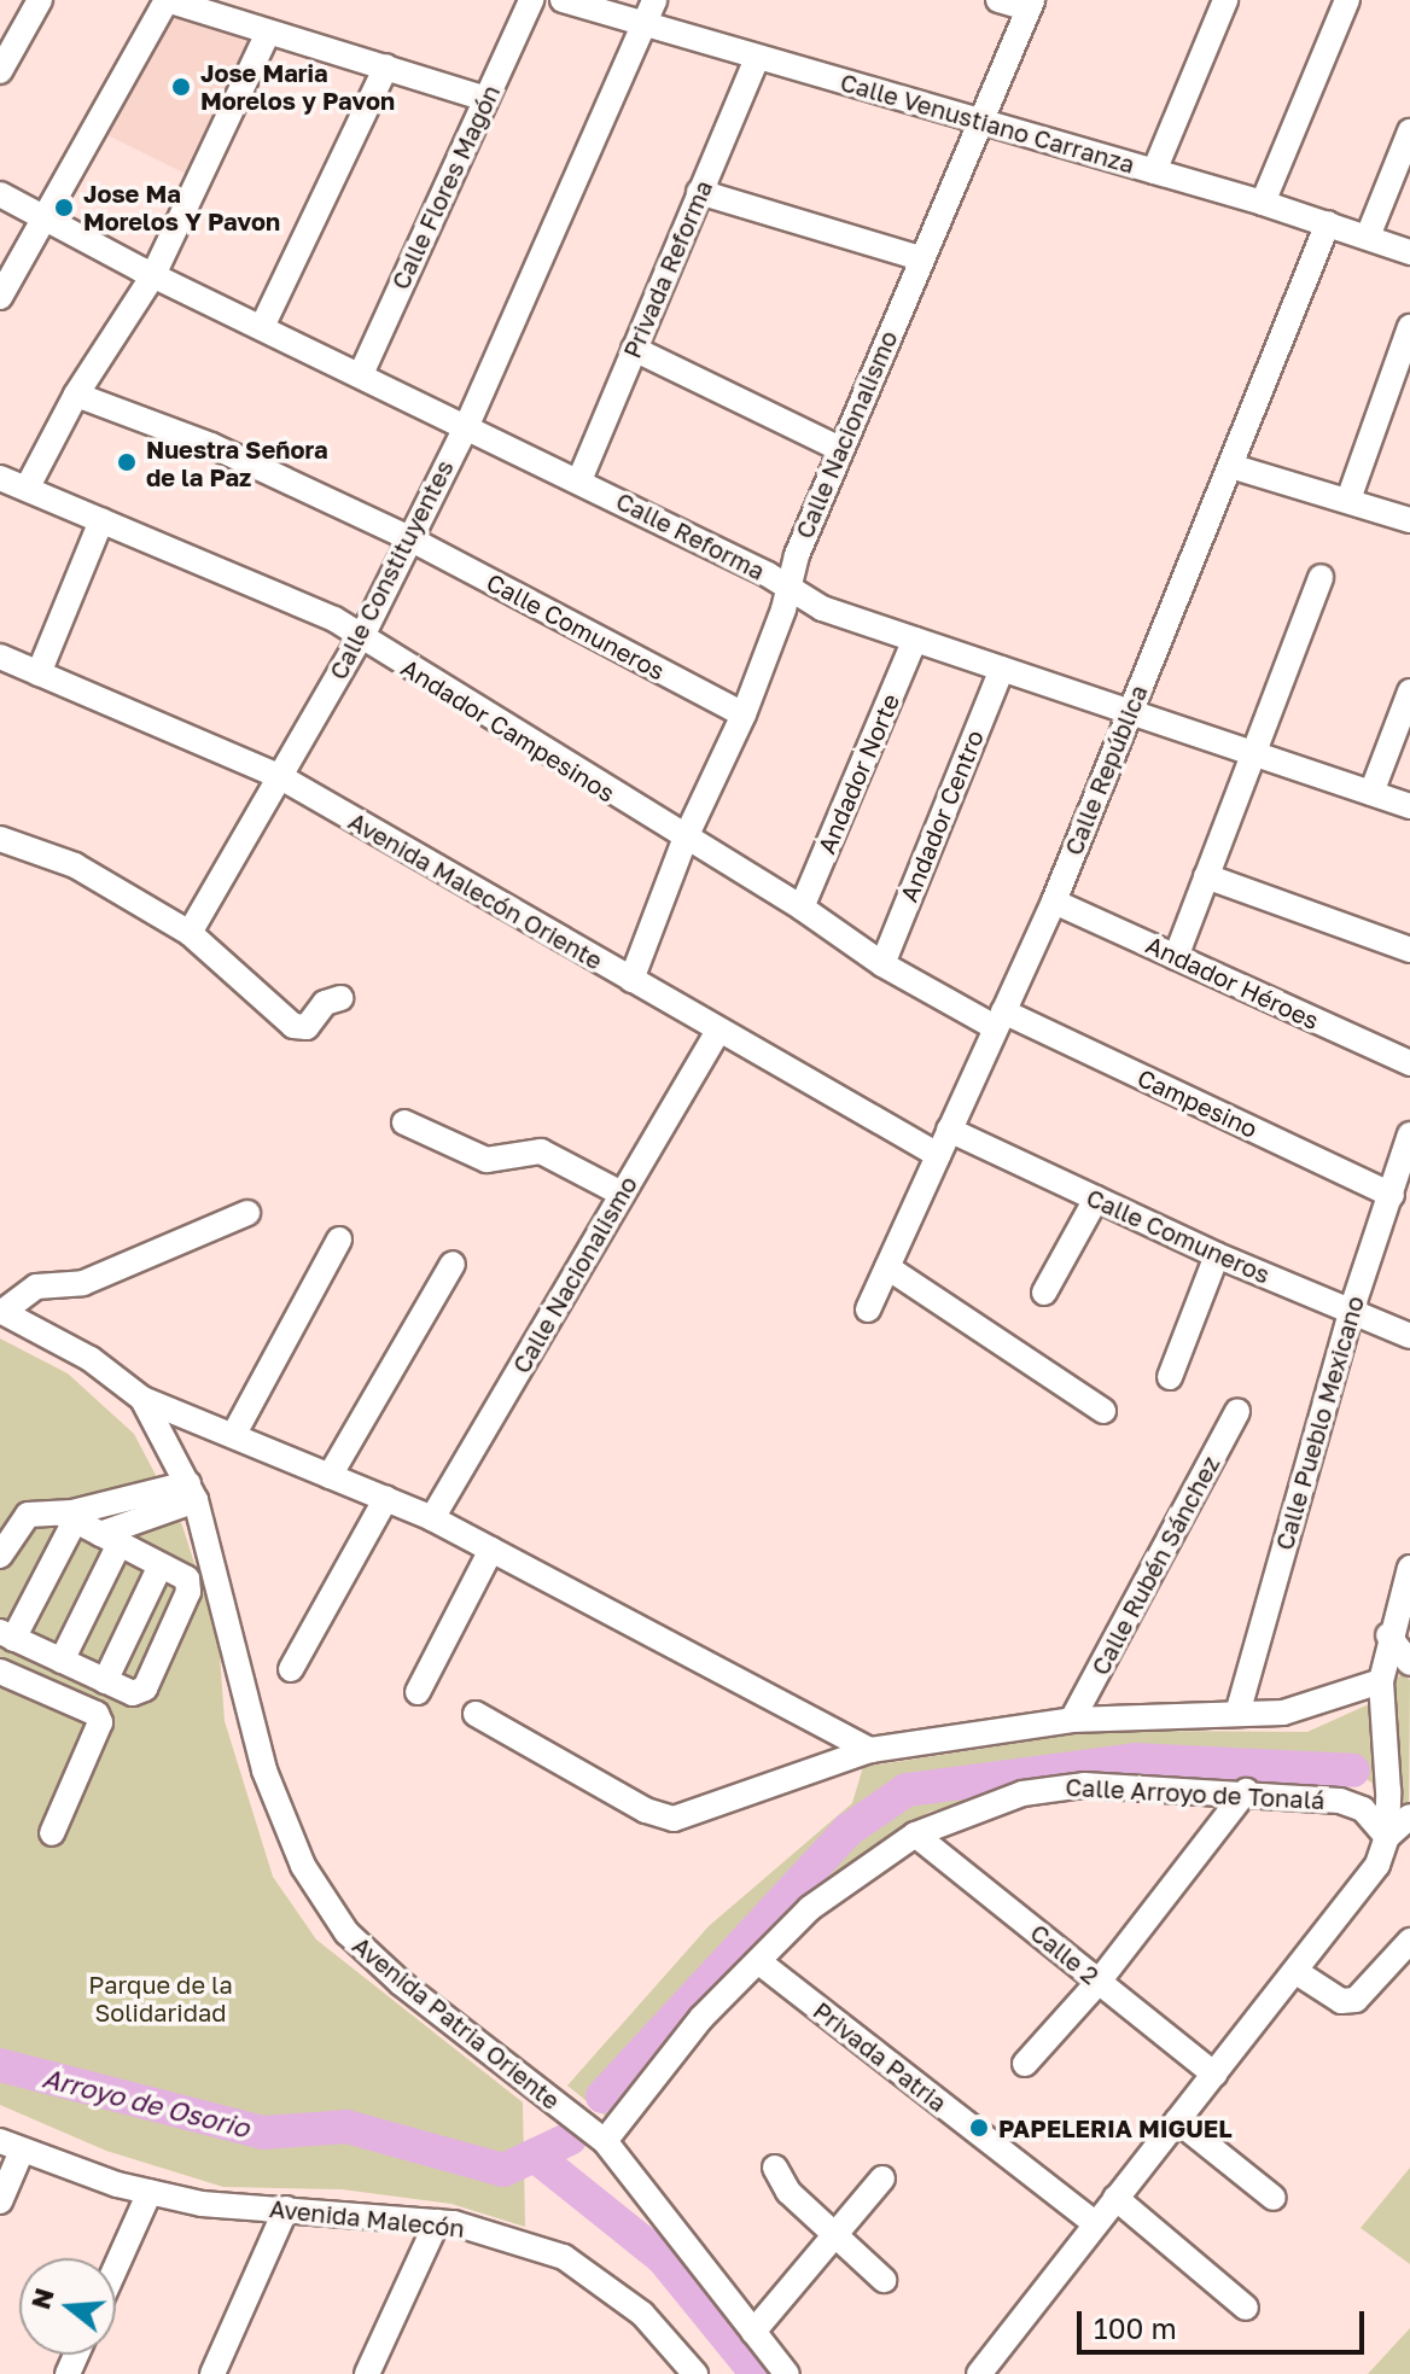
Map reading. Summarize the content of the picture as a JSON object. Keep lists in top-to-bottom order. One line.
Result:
{"streets":{"street":["Calle Venustiano Carranza","Calle Flores Magón","Privada Reforma","Calle Nacionalismo","Calle Reforma","Calle Constituyentes","Calle Comuneros","Andador Campesinos","Calle República","Andador Norte","Andador Centro","Avenida Malecón Oriente","Andador Héroes","Campesino","Calle Pueblo Mexicano","Calle Rubén Sánchez","Calle Arroyo de Tonalá","Calle 2","Avenida Patria Oriente","Privada Patria","Avenida Malecón"]},"crossings":[["Calle Venustiano Carranza","Privada Reforma"],["Calle Venustiano Carranza","Calle Nacionalismo"],["Calle Venustiano Carranza","Calle Constituyentes"],["Calle Venustiano Carranza","Calle República"],["Calle Flores Magón","Calle Reforma"],["Privada Reforma","Calle Reforma"],["Calle Nacionalismo","Calle Reforma"],["Calle Nacionalismo","Calle Comuneros"],["Calle Nacionalismo","Andador Campesinos"],["Calle Nacionalismo","Avenida Malecón Oriente"],["Calle Nacionalismo","Avenida Patria Oriente"],["Calle Reforma","Calle Constituyentes"],["Calle Reforma","Calle República"],["Calle Reforma","Andador Norte"],["Calle Reforma","Andador Centro"],["Calle Constituyentes","Calle Comuneros"],["Calle Constituyentes","Andador Campesinos"],["Calle Constituyentes","Avenida Malecón Oriente"],["Calle Comuneros","Calle República"],["Calle Comuneros","Calle Pueblo Mexicano"],["Andador Campesinos","Calle República"],["Andador Campesinos","Andador Norte"],["Andador Campesinos","Andador Centro"],["Andador Campesinos","Campesino"],["Calle República","Avenida Malecón Oriente"],["Calle República","Andador Héroes"],["Calle República","Campesino"],["Campesino","Calle Pueblo Mexicano"],["Calle Arroyo de Tonalá","Calle 2"],["Calle Arroyo de Tonalá","Avenida Patria Oriente"],["Calle Arroyo de Tonalá","Privada Patria"]],"water":["Arroyo de Osorio"],"parks":["Parque de la Solidaridad"],"places":["Jose Maria Morelos y Pavon","Jose Ma Morelos Y Pavon","Nuestra Señora de la Paz","PAPELERIA MIGUEL"],"scale_bar":"100 m","north":"left"}
